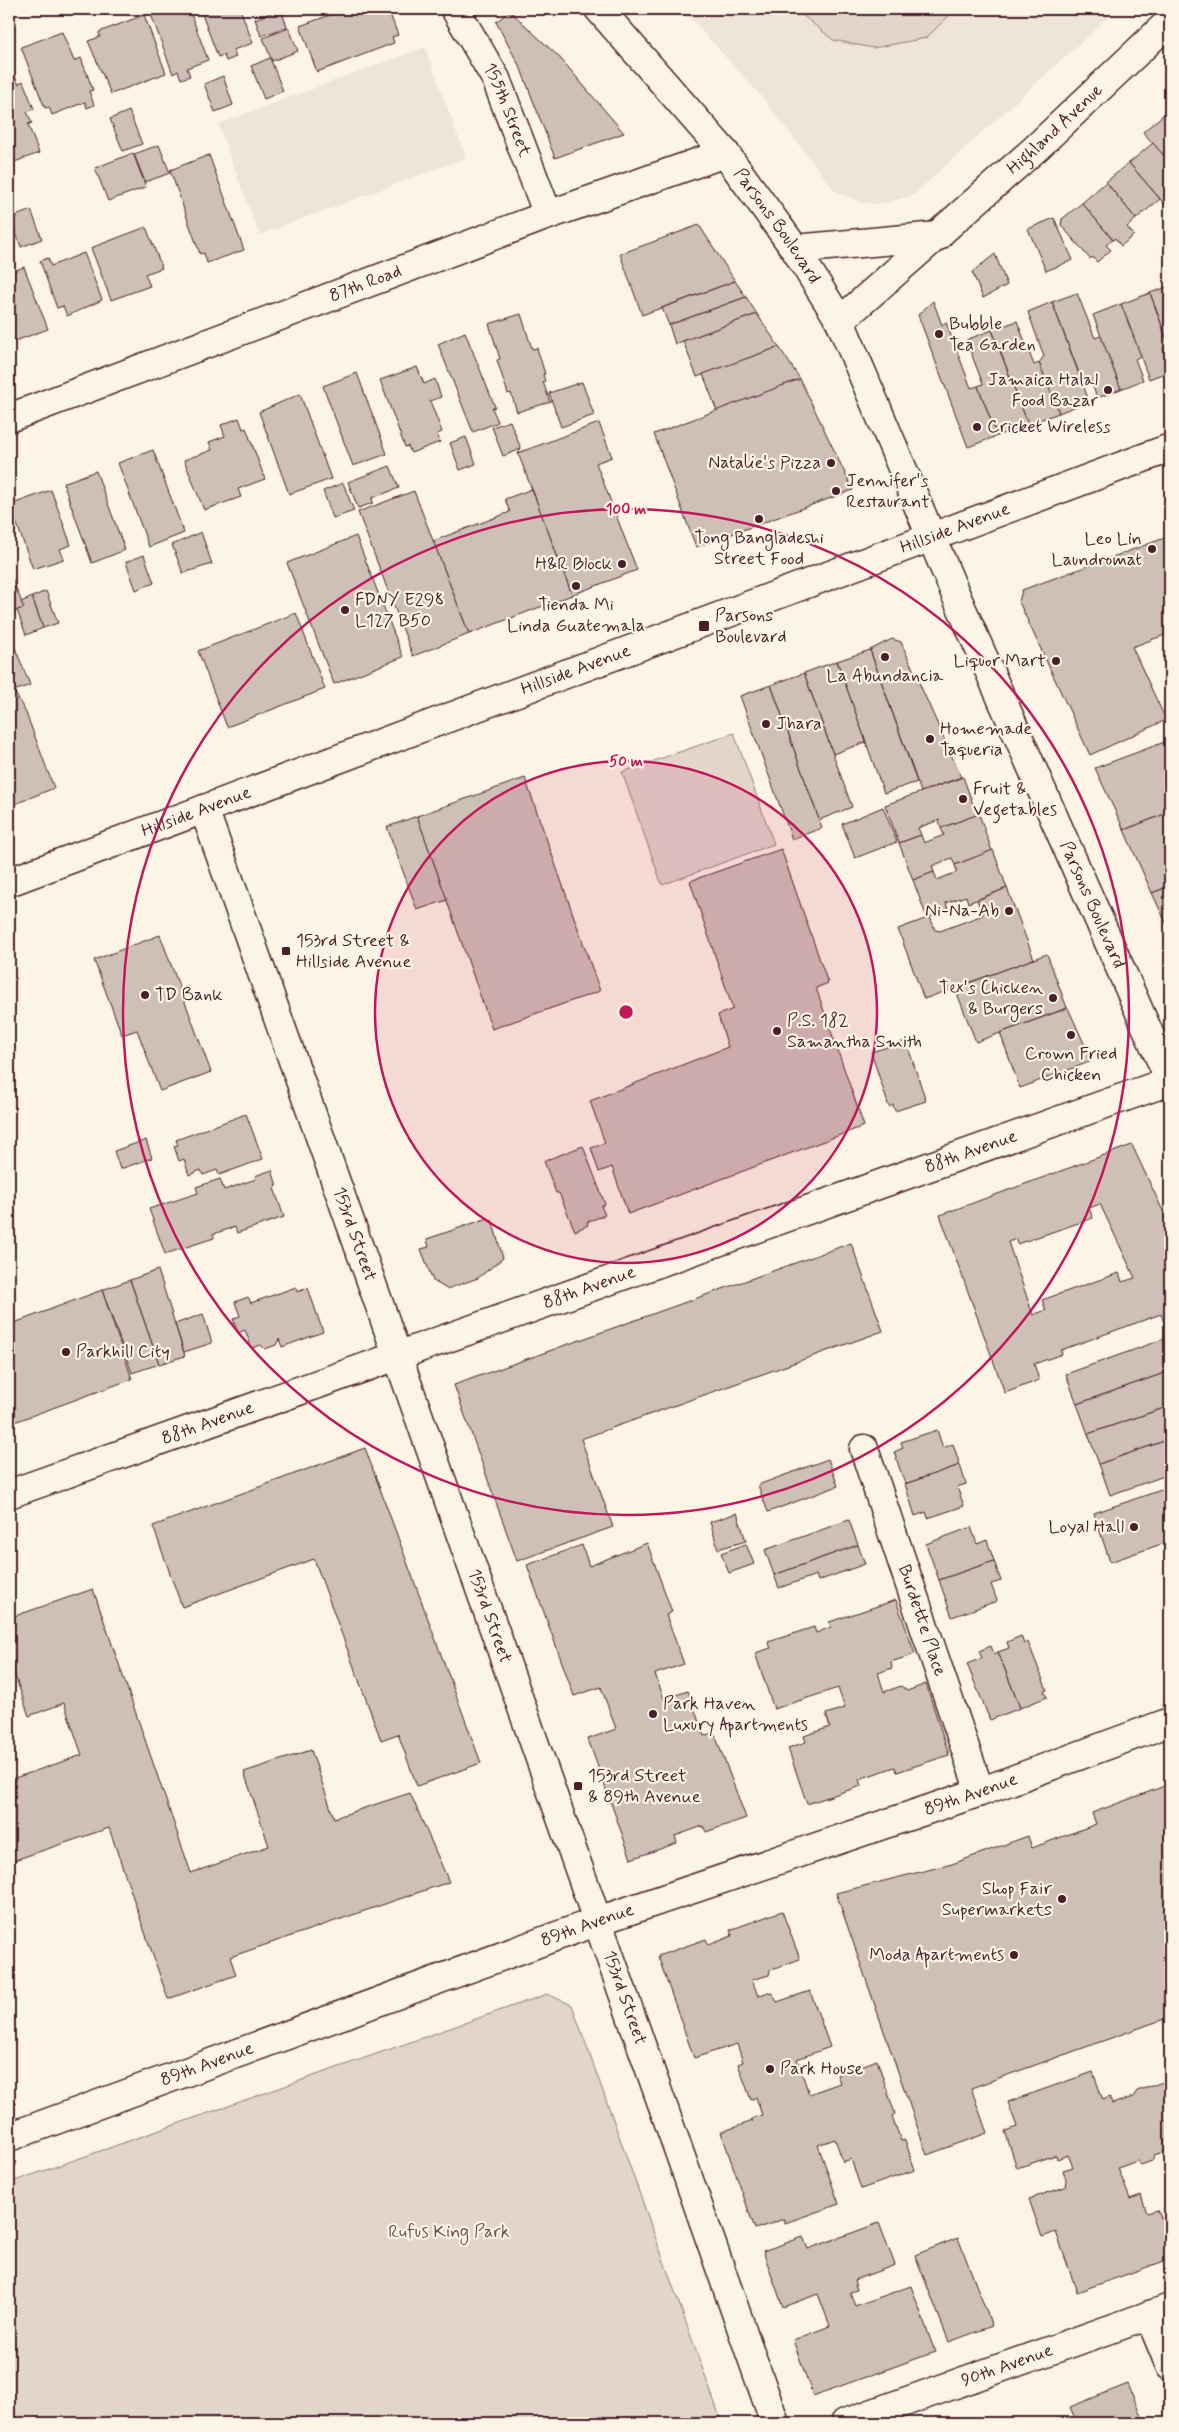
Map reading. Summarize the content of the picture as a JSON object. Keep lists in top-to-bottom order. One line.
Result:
{"streets":{"street":["155th Street","Highland Avenue","Parsons Boulevard","87th Road","Hillside Avenue","88th Avenue","153rd Street","Burdette Place","89th Avenue","90th Avenue"]},"crossings":[["155th Street","87th Road"],["Highland Avenue","Parsons Boulevard"],["Parsons Boulevard","87th Road"],["Parsons Boulevard","Hillside Avenue"],["Parsons Boulevard","88th Avenue"],["Hillside Avenue","153rd Street"],["88th Avenue","153rd Street"],["153rd Street","89th Avenue"],["Burdette Place","89th Avenue"]],"parks":["Rufus King Park"],"places":{"other":["Bubble Tea Garden","Jamaica Halal Food Bazar","Cricket Wireless","Natalie's Pizza","Jennifer's Restaurant","Tong Bangladeshi Street Food","Leo Lin Laundromat","H&R Block","Tienda Mi Linda Guatemala","FDNY E298 L127 B50","La Abundancia","Liquor Mart","Jhara","Homemade Taqueria","Fruit & Vegetables","Ni-Na-Ab","TD Bank","Tex's Chicken & Burgers","P.S. 182 Samantha Smith","Crown Fried Chicken","Parkhill City","Loyal Hall","Park Haven Luxury Apartments","Shop Fair Supermarkets","Moda Apartments","Park House"],"transit":["Parsons Boulevard","153rd Street & Hillside Avenue","153rd Street & 89th Avenue"]},"rings":["100 m","50 m"]}
